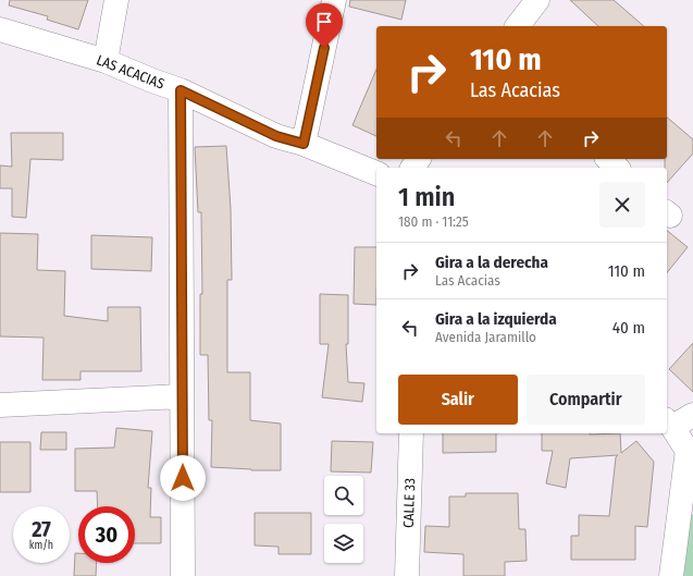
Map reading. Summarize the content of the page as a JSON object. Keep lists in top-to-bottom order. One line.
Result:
{"streets":{"street":["LAS ACACIAS","CALLE 33"]},"page":{"turn":["110 m","Las Acacias"],"heading":["1 min","180 m · 11:25"],"list":[{"name":"Gira a la derecha","note":"Las Acacias","value":"110 m"},{"name":"Gira a la izquierda","note":"Avenida Jaramillo","value":"40 m"}],"buttons":["Salir","Compartir"],"speed":"27 km/h","limit":"30"}}
